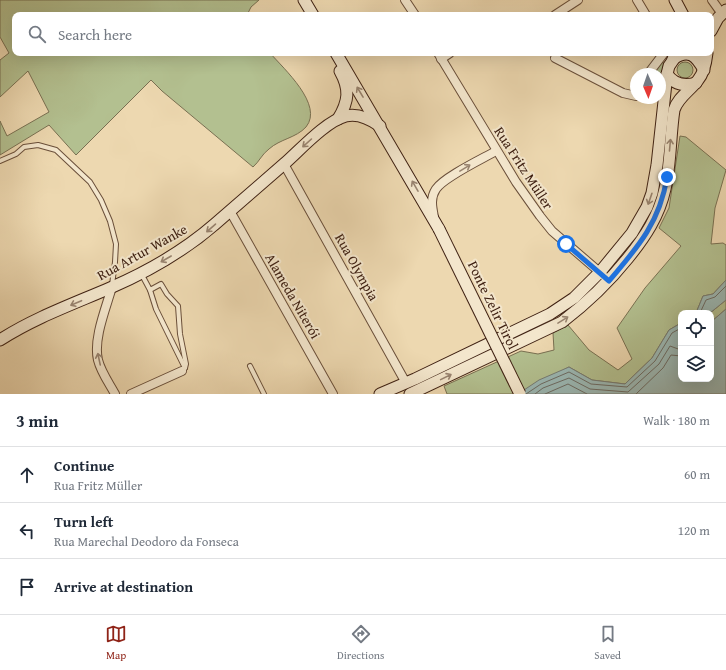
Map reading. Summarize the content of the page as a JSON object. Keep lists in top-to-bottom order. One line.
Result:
{"streets":{"main road":["Rua Artur Wanke","Ponte Zelir Tirol"],"street":["Rua Fritz Müller","Rua Olympia","Alameda Niterói"]},"crossings":[["Rua Artur Wanke","Rua Olympia"],["Rua Artur Wanke","Alameda Niterói"],["Rua Artur Wanke","Ponte Zelir Tirol"]],"one_way":["Rua Artur Wanke","Ponte Zelir Tirol"],"north":"bottom","page":{"search":"Search here","heading":["3 min","Walk · 180 m"],"list":[["Continue","Rua Fritz Müller","60 m"],["Turn left","Rua Marechal Deodoro da Fonseca","120 m"],"Arrive at destination"],"nav":["Map","Directions","Saved"]}}
